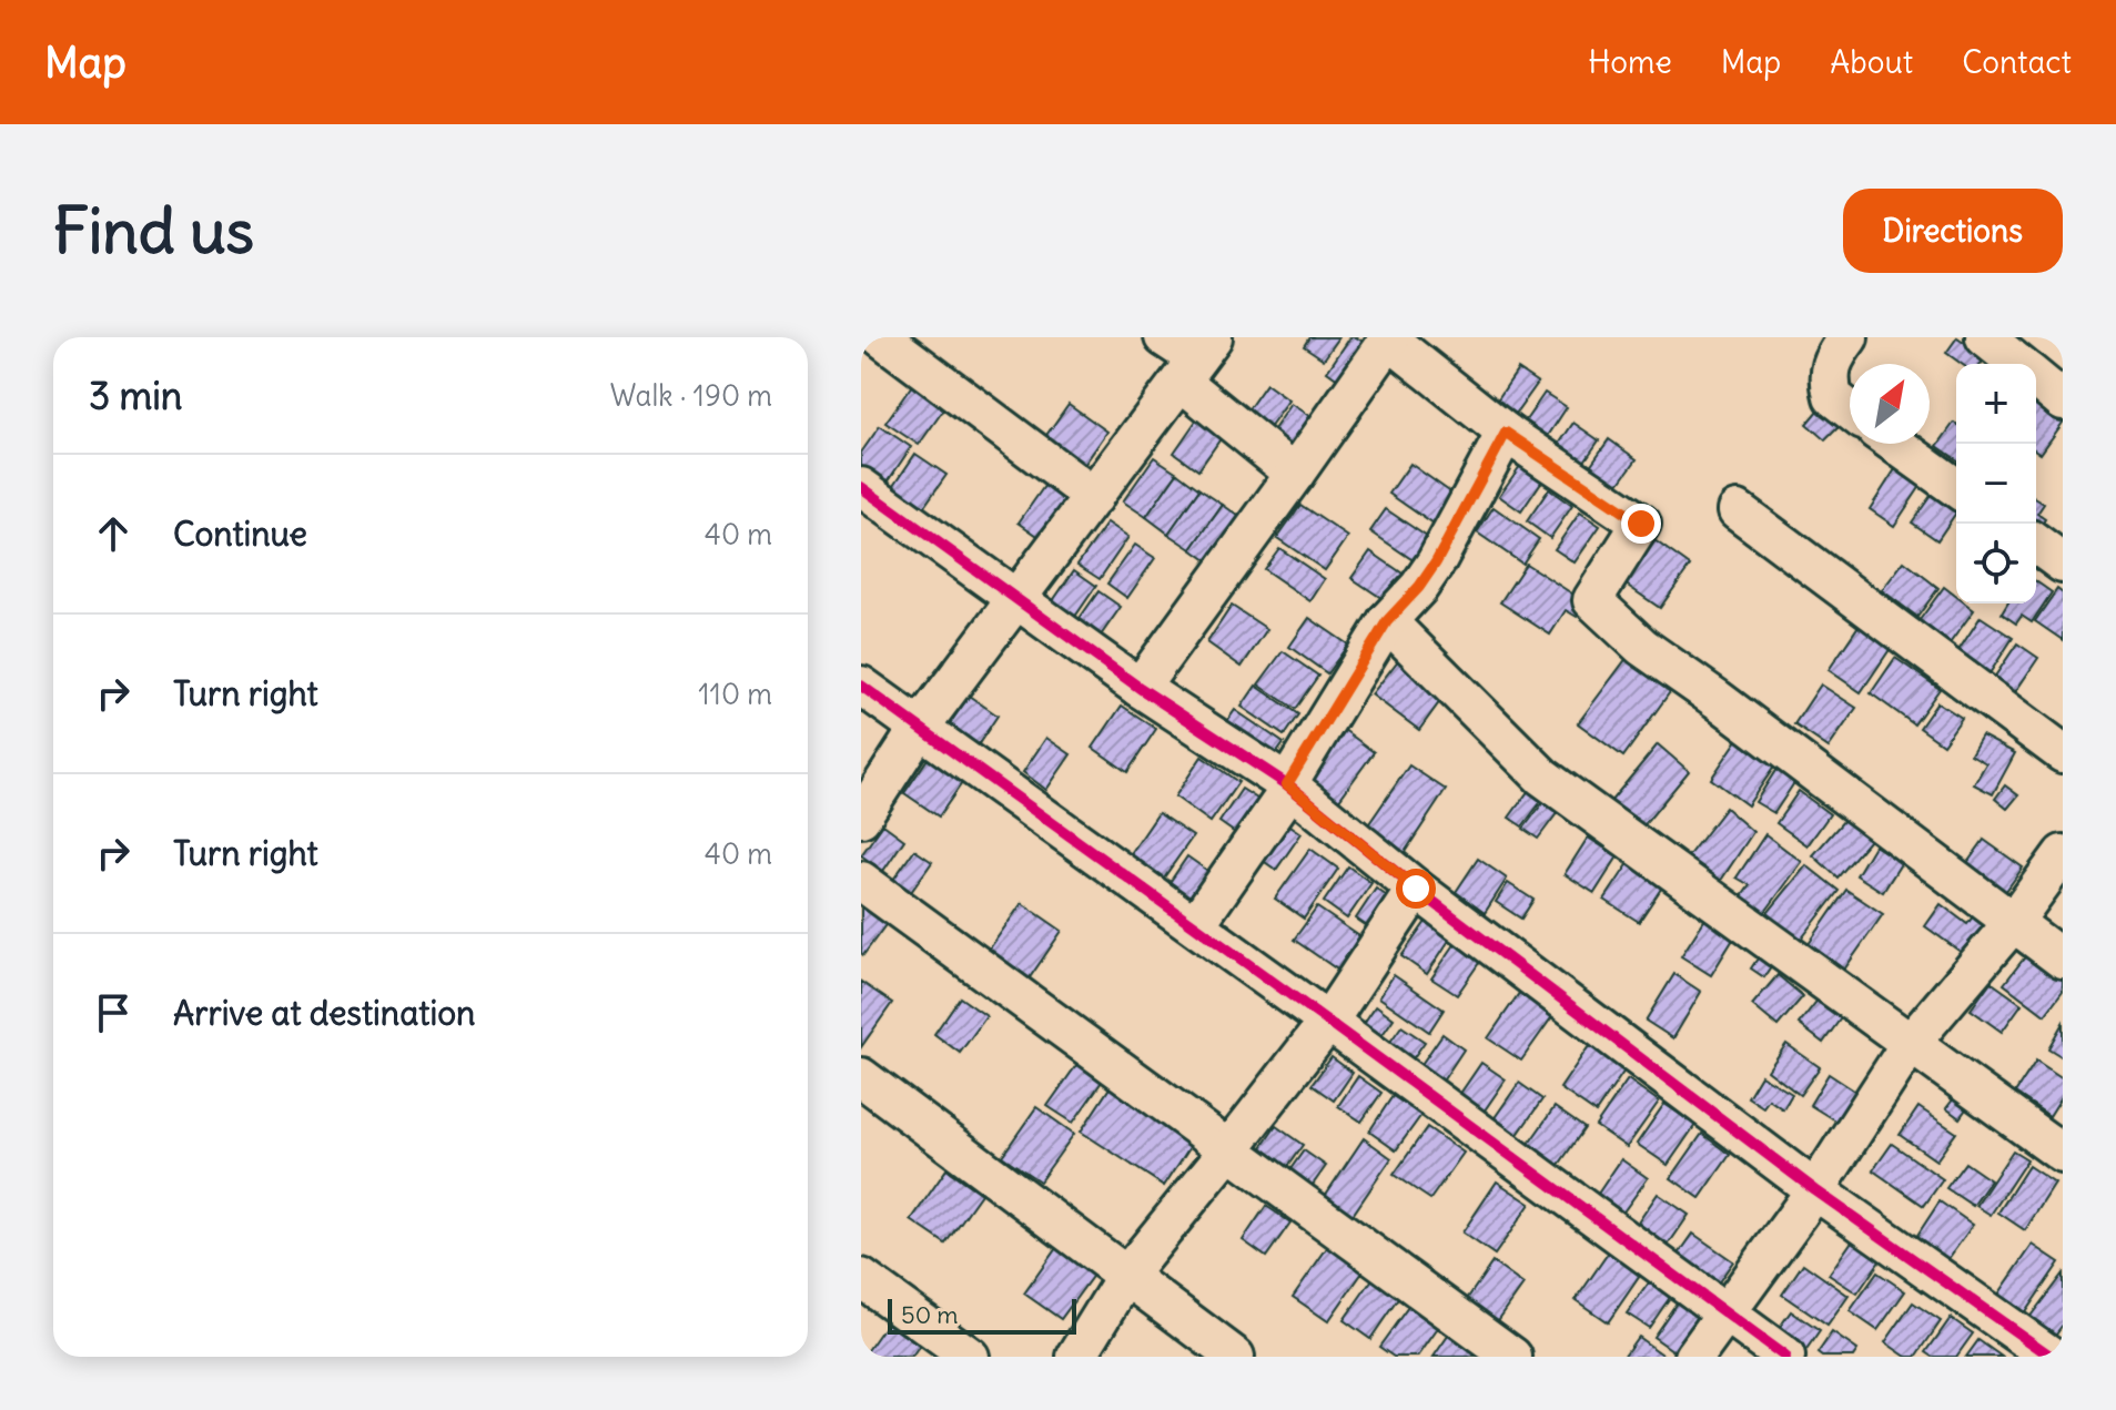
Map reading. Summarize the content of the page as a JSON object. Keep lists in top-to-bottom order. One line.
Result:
{"scale_bar":"50 m","north":"top right","page":{"header":"Map","nav":["Home","Map","About","Contact"],"buttons":"Directions","title":"Find us","heading":["3 min","Walk · 190 m"],"map_buttons":["+","−"],"list":[["Continue","40 m"],["Turn right","110 m"],["Turn right","40 m"],"Arrive at destination"],"scale":"50 m"}}
